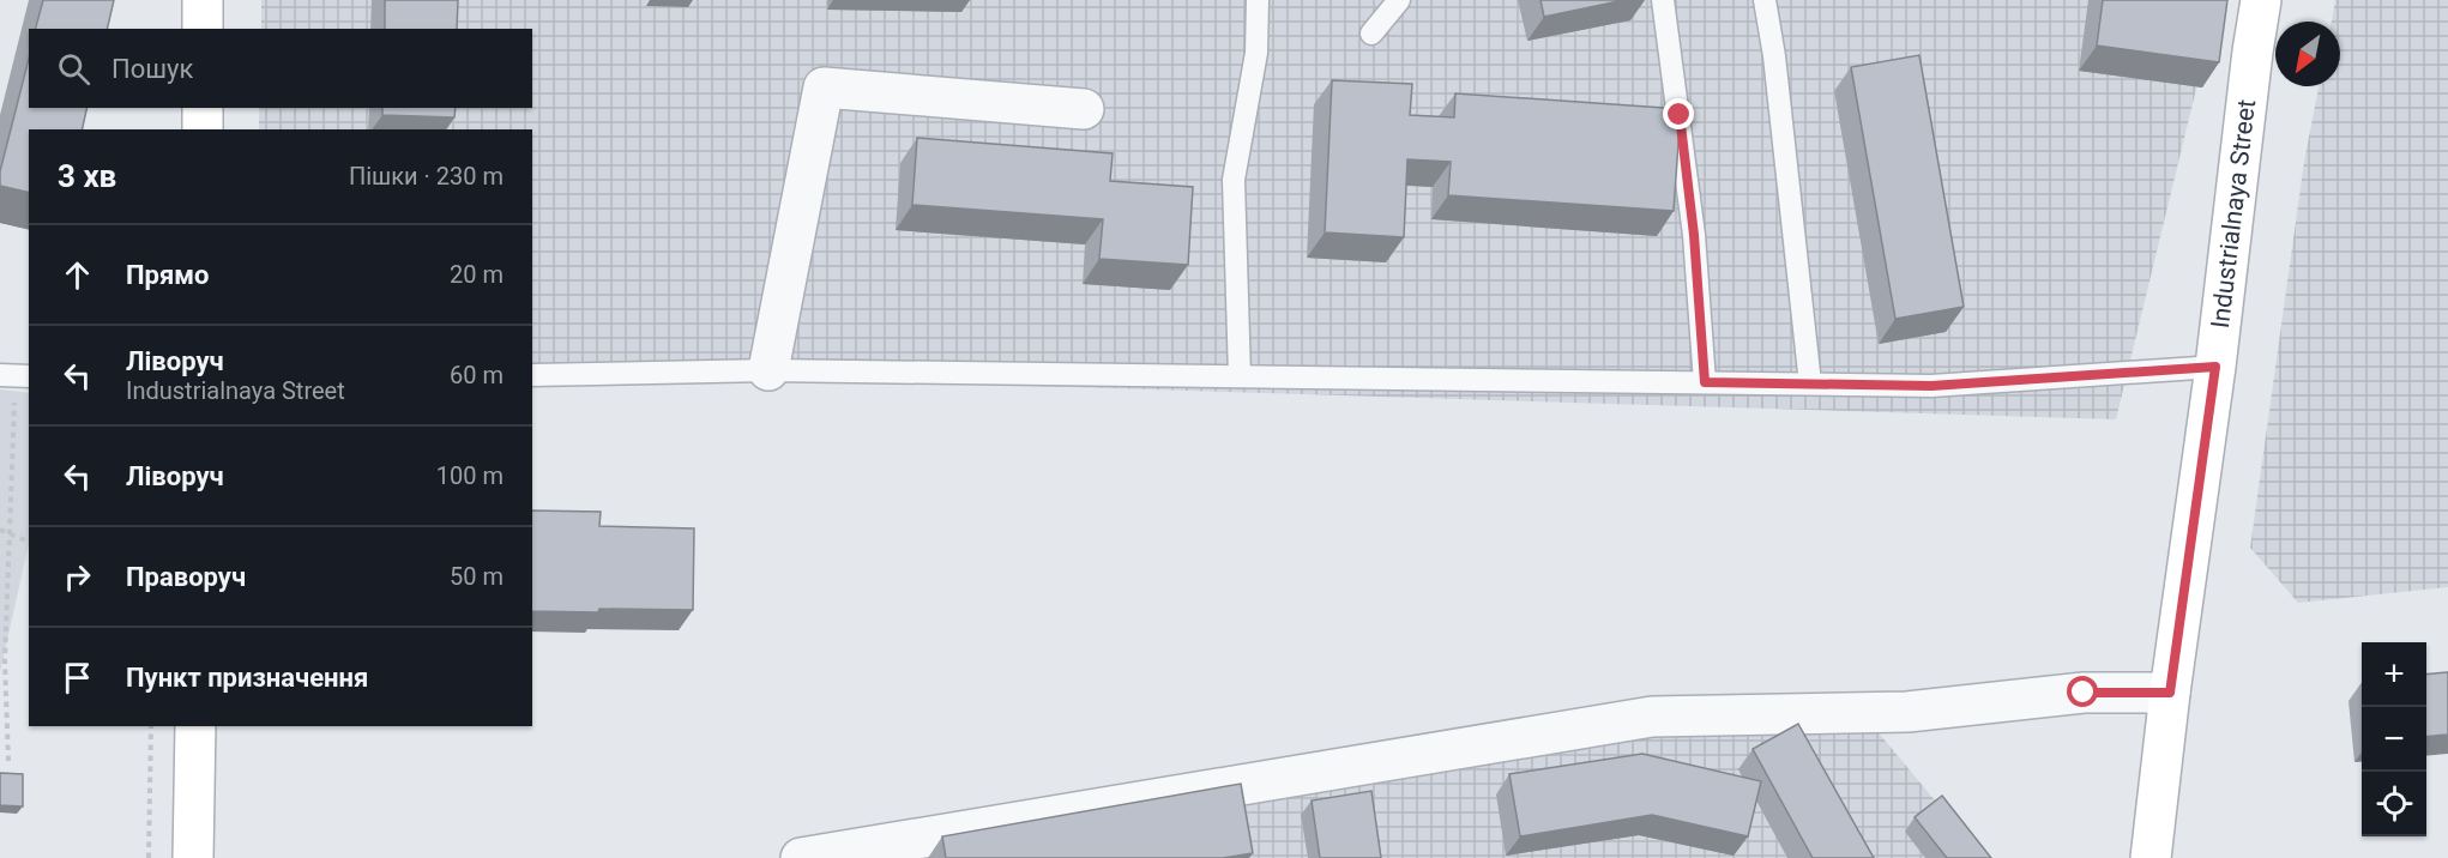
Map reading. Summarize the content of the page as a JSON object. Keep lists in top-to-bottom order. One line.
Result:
{"streets":{"main road":["Industrialnaya Street"]},"north":"bottom left","page":{"search":"Пошук","heading":["3 хв","Пішки · 230 m"],"list":[["Прямо","20 m"],["Ліворуч","Industrialnaya Street","60 m"],["Ліворуч","100 m"],["Праворуч","50 m"],"Пункт призначення"],"map_buttons":["+","−"]}}
